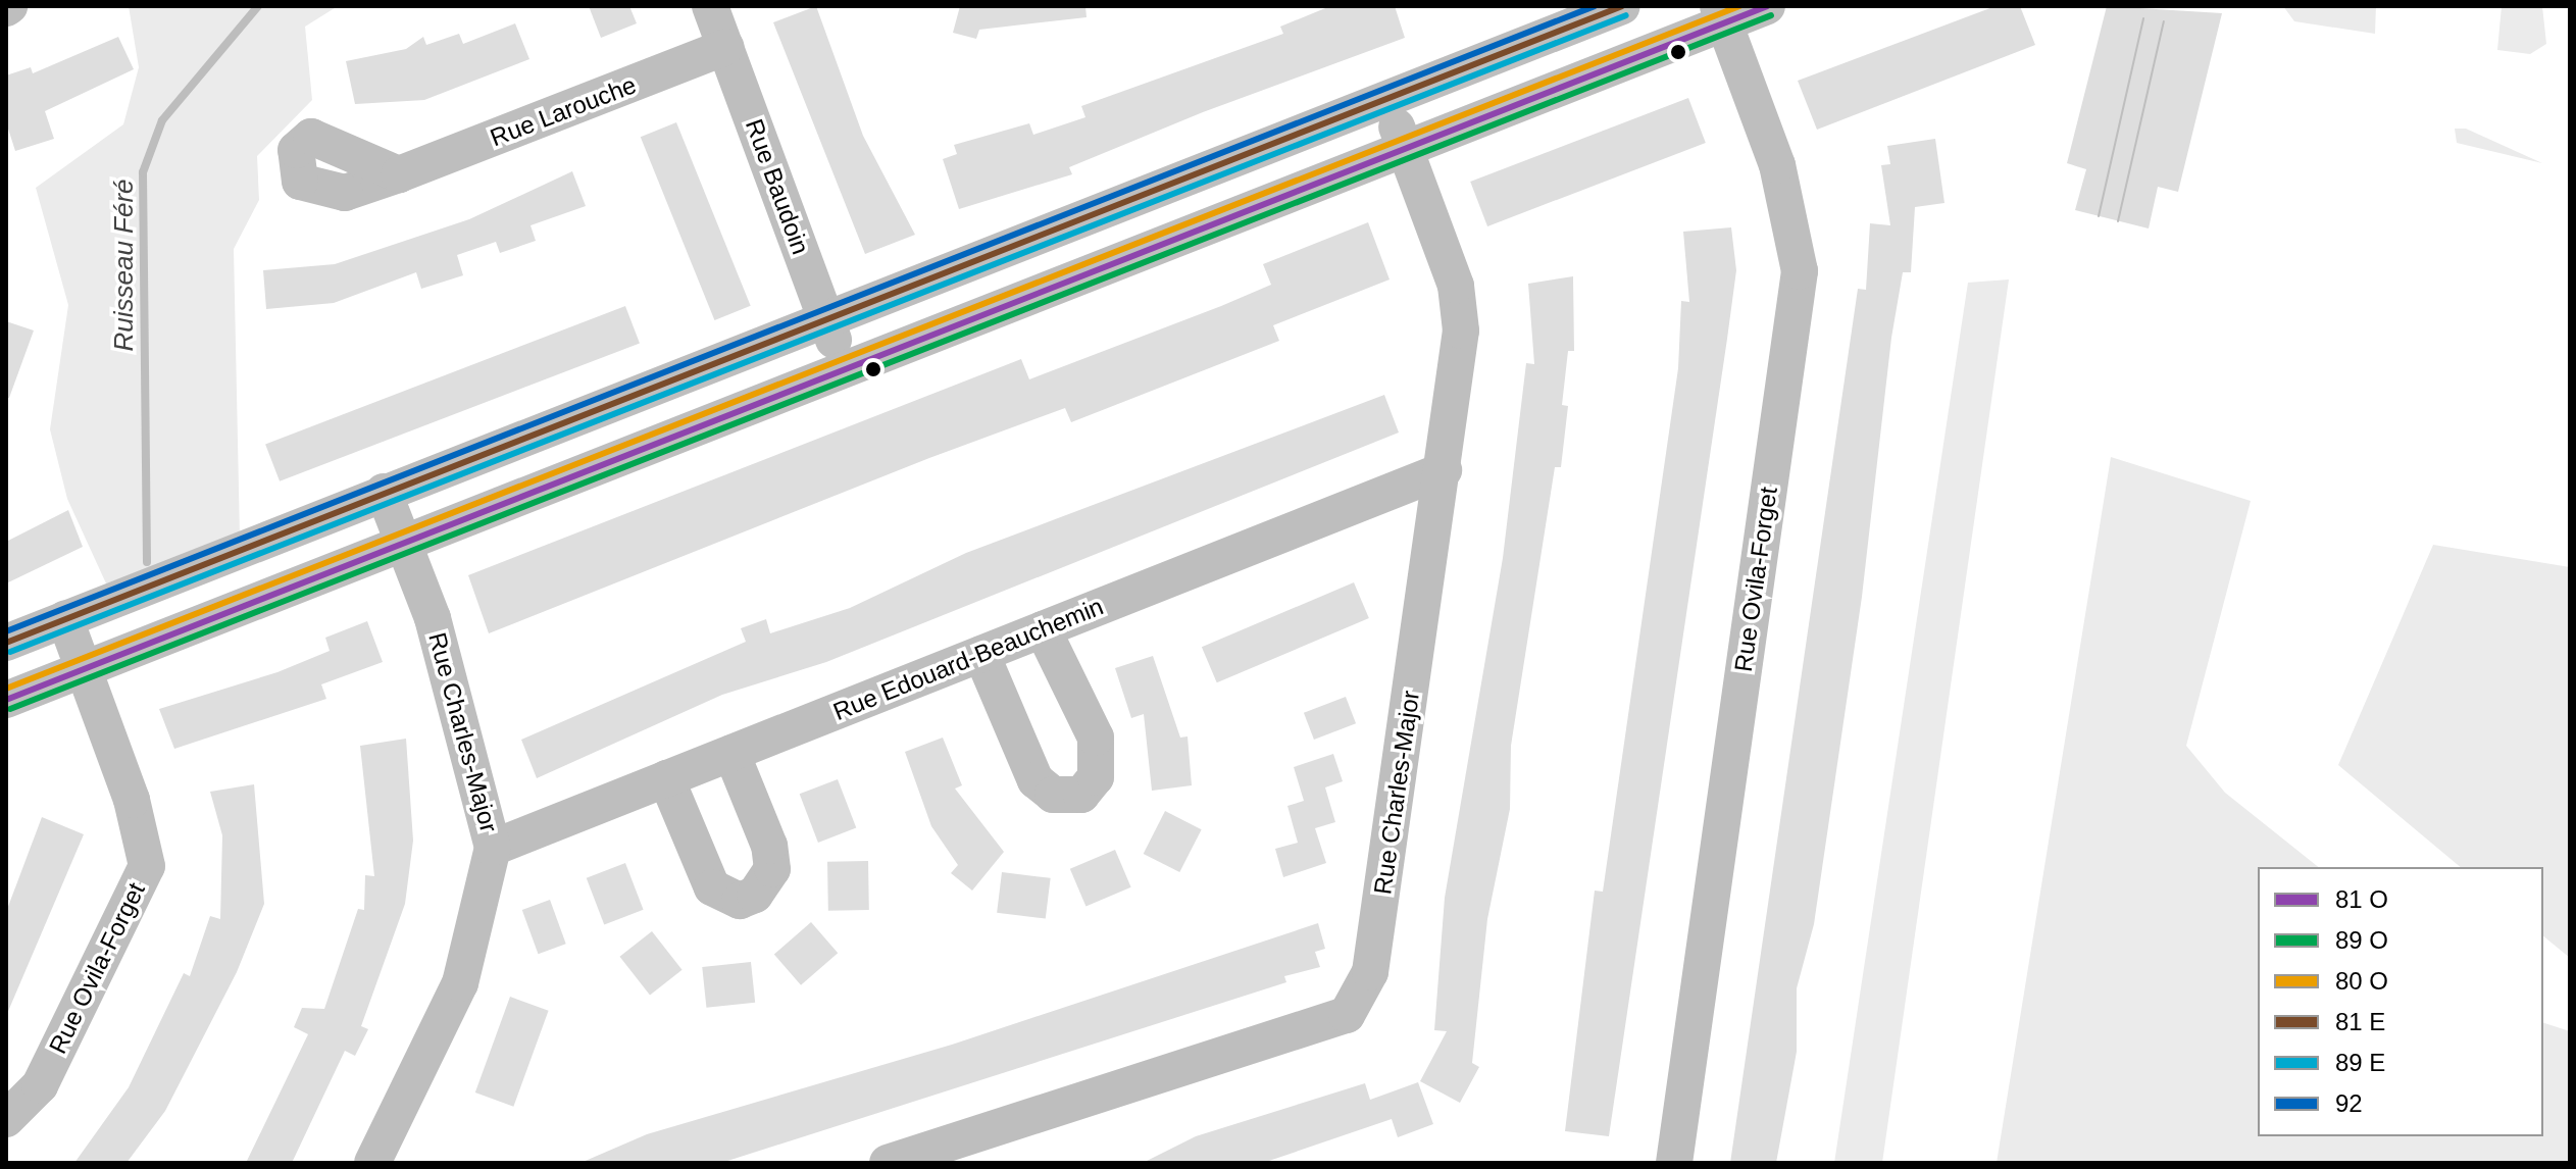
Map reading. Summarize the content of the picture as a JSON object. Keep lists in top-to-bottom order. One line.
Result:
{"streets":{"street":["Rue Larouche","Rue Baudoin","Rue Ovila-Forget","Rue Edouard-Beauchemin","Rue Charles-Major"]},"crossings":[["Rue Larouche","Rue Baudoin"],["Rue Edouard-Beauchemin","Rue Charles-Major"]],"water":["Ruisseau Féré"],"lines":["transit line 92"],"legend":["81 O","89 O","80 O","81 E","89 E","92"]}
